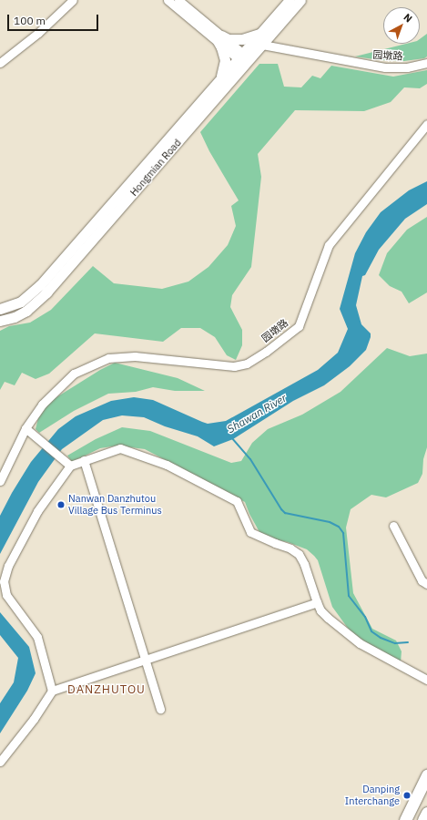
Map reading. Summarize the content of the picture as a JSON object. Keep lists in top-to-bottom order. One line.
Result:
{"streets":{"main road":["Hongmian Road"],"street":["园墩路"]},"crossings":[["园墩路","Hongmian Road"]],"districts":["DANZHUTOU"],"water":["Shawan River"],"places":["Nanwan Danzhutou Village Bus Terminus","Danping Interchange"],"scale_bar":"100 m","north":"top right"}
